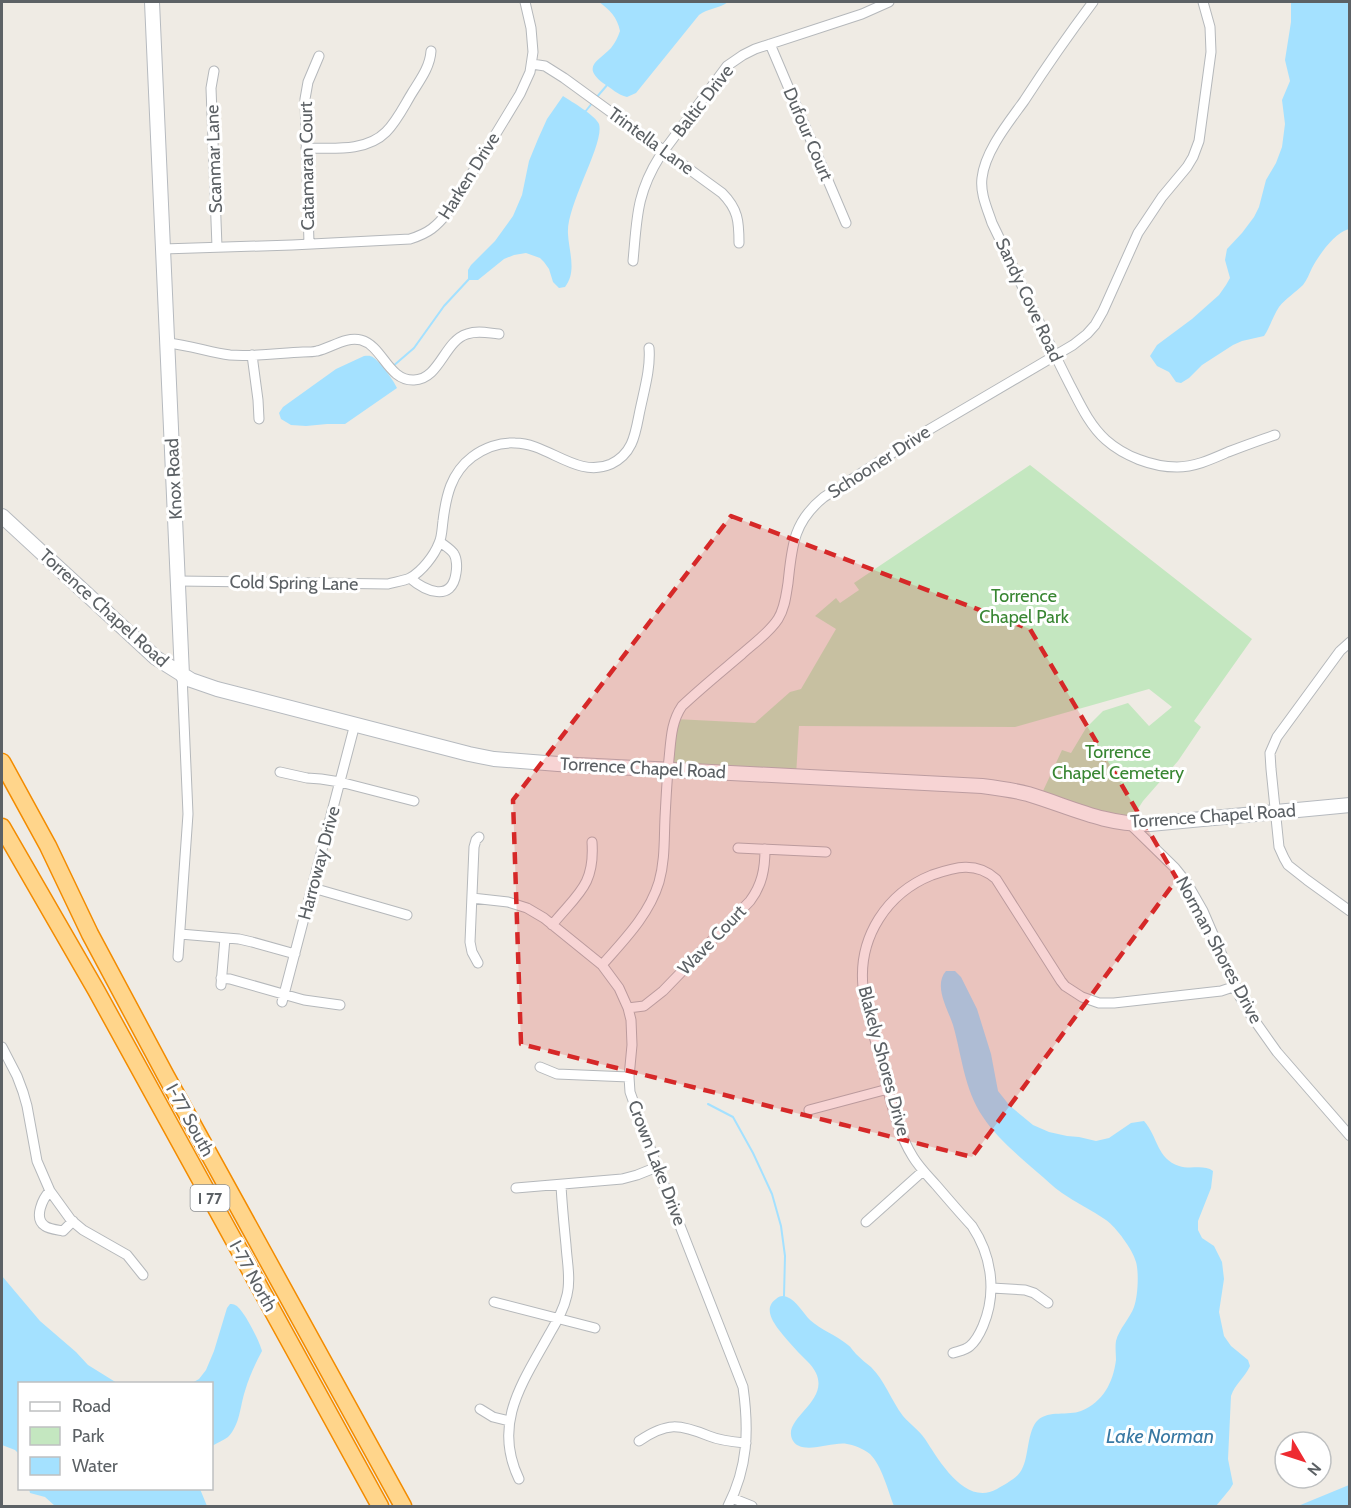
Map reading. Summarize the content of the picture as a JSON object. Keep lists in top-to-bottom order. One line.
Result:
{"streets":{"highway":["I-77 South","I 77","I-77 North"],"street":["Baltic Drive","Dufour Court","Trintella Lane","Scanmar Lane","Catamaran Court","Harken Drive","Sandy Cove Road","Schooner Drive","Knox Road","Cold Spring Lane","Torrence Chapel Road","Harroway Drive","Wave Court","Norman Shores Drive","Blakely Shores Drive","Crown Lake Drive"]},"crossings":[["Baltic Drive","Dufour Court"],["Baltic Drive","Trintella Lane"],["Trintella Lane","Harken Drive"],["Scanmar Lane","Harken Drive"],["Catamaran Court","Harken Drive"],["Harken Drive","Knox Road"],["Sandy Cove Road","Schooner Drive"],["Schooner Drive","Torrence Chapel Road"],["Schooner Drive","Crown Lake Drive"],["Knox Road","Cold Spring Lane"],["Knox Road","Torrence Chapel Road"],["Torrence Chapel Road","Harroway Drive"],["Torrence Chapel Road","Norman Shores Drive"],["Wave Court","Crown Lake Drive"],["Norman Shores Drive","Blakely Shores Drive"],["I-77 South","I 77"],["I 77","I-77 North"]],"water":["Lake Norman"],"parks":["Torrence Chapel Park","Torrence Chapel Cemetery"],"legend":["Road","Park","Water"],"north":"bottom right"}
